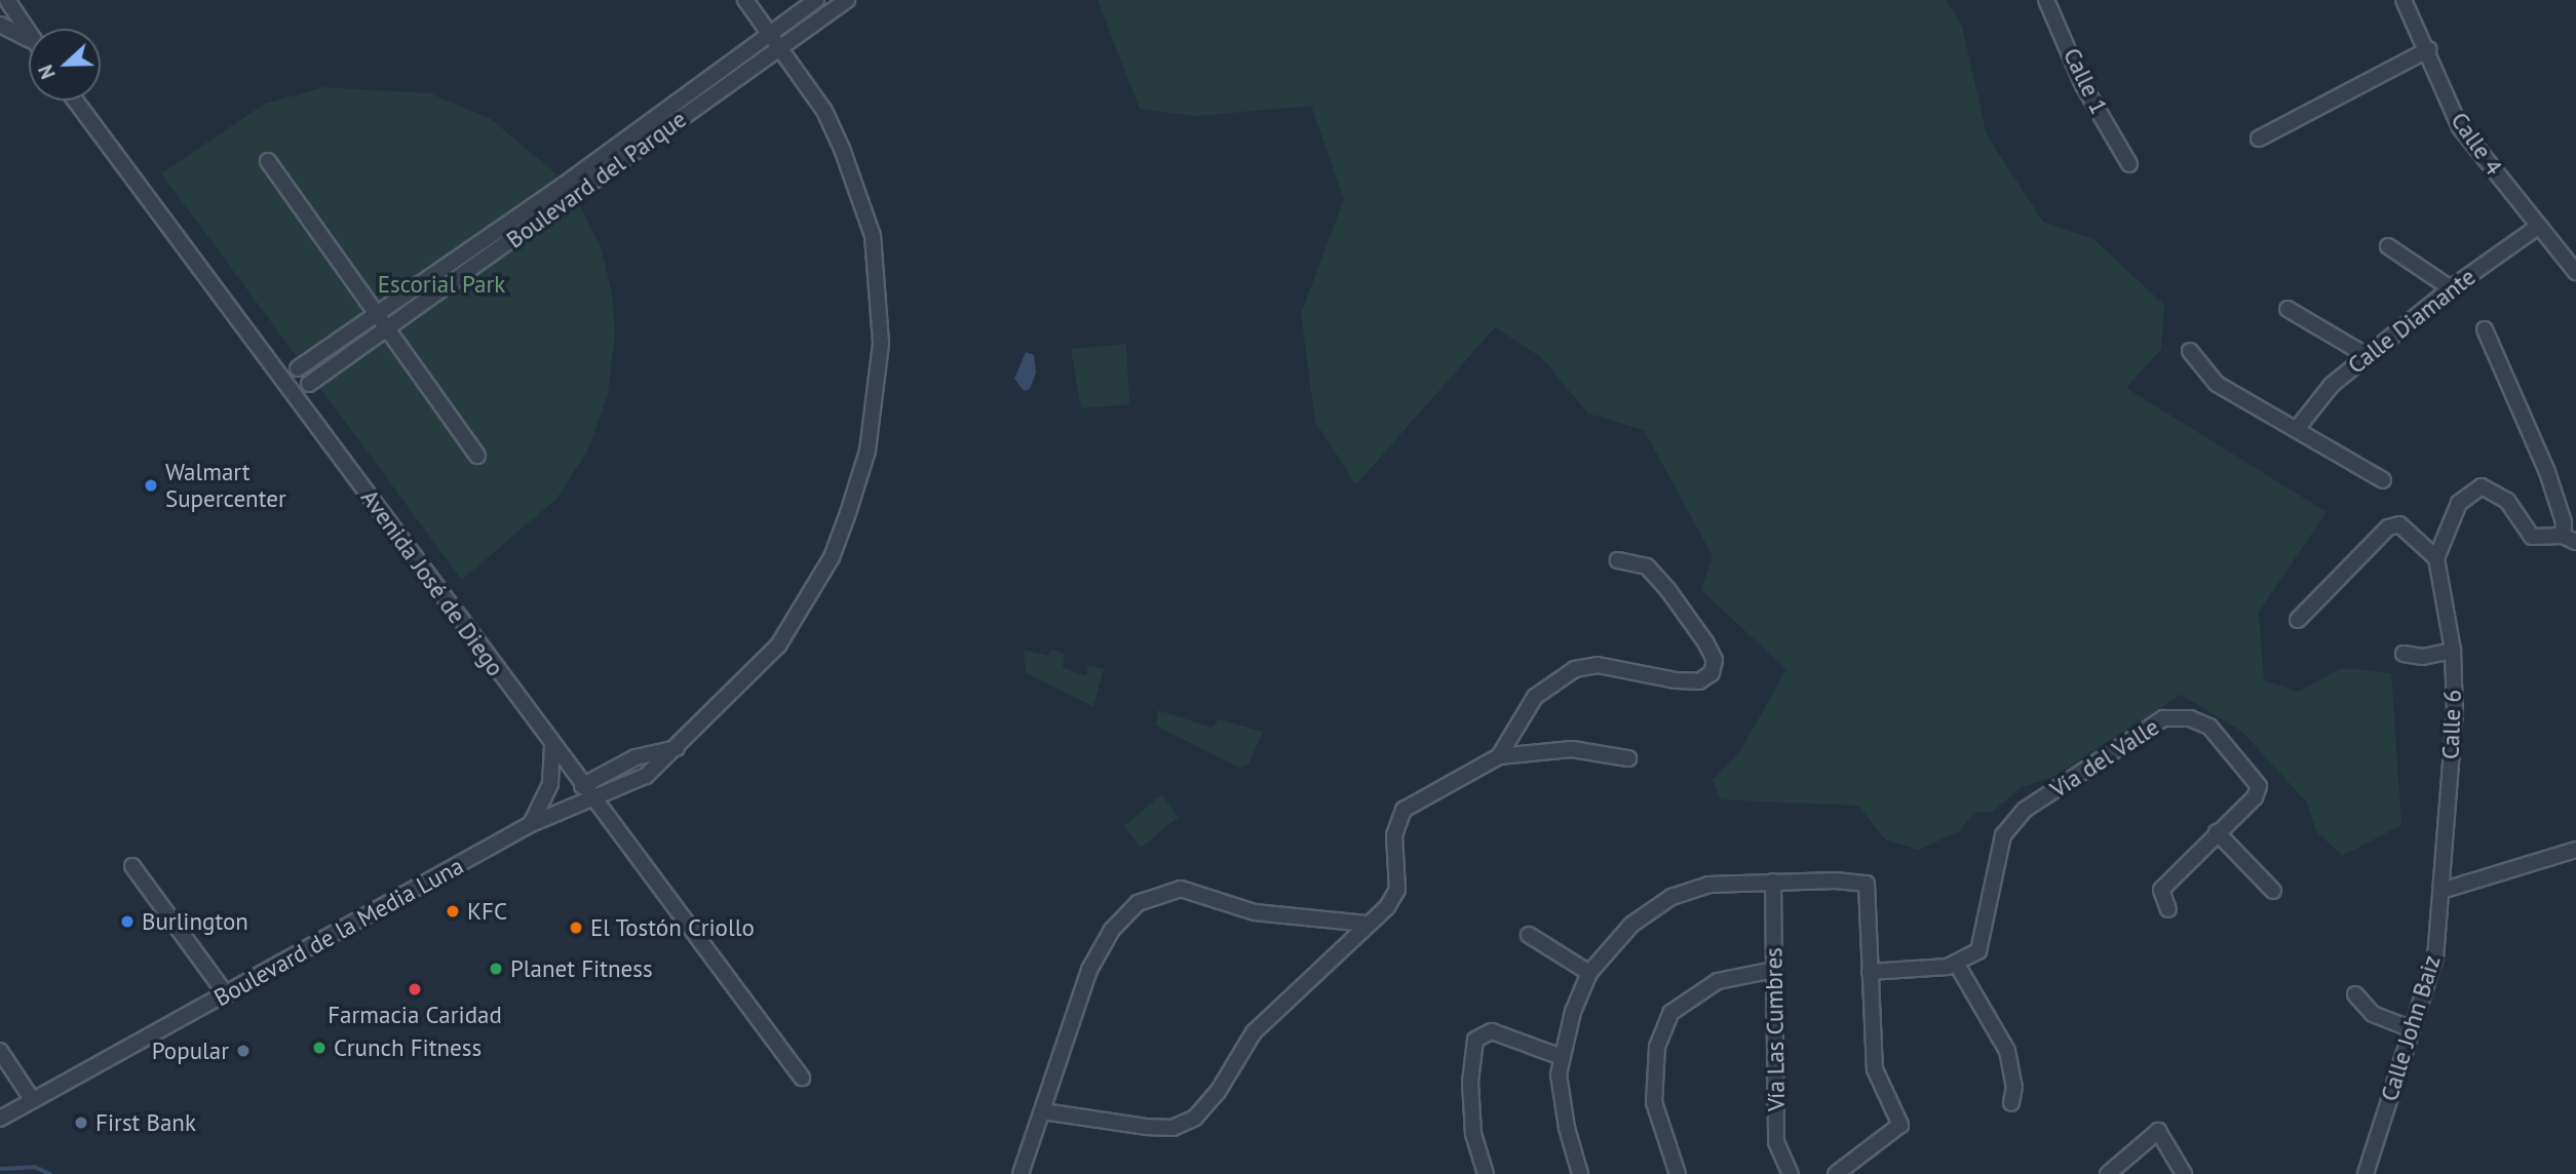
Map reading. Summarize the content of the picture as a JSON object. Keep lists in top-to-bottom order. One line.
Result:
{"streets":{"street":["Calle 1","Calle 4","Boulevard del Parque","Calle Diamante","Avenida José de Diego","Calle 6","Vía del Valle","Boulevard de la Media Luna","Calle John Baiz","Vía Las Cumbres"]},"crossings":[["Calle 4","Calle Diamante"],["Boulevard del Parque","Boulevard de la Media Luna"],["Avenida José de Diego","Boulevard de la Media Luna"],["Calle 6","Calle John Baiz"]],"parks":["Escorial Park"],"places":["Walmart Supercenter","KFC","Burlington","El Tostón Criollo","Planet Fitness","Farmacia Caridad","Crunch Fitness","Popular","First Bank"],"north":"left"}
